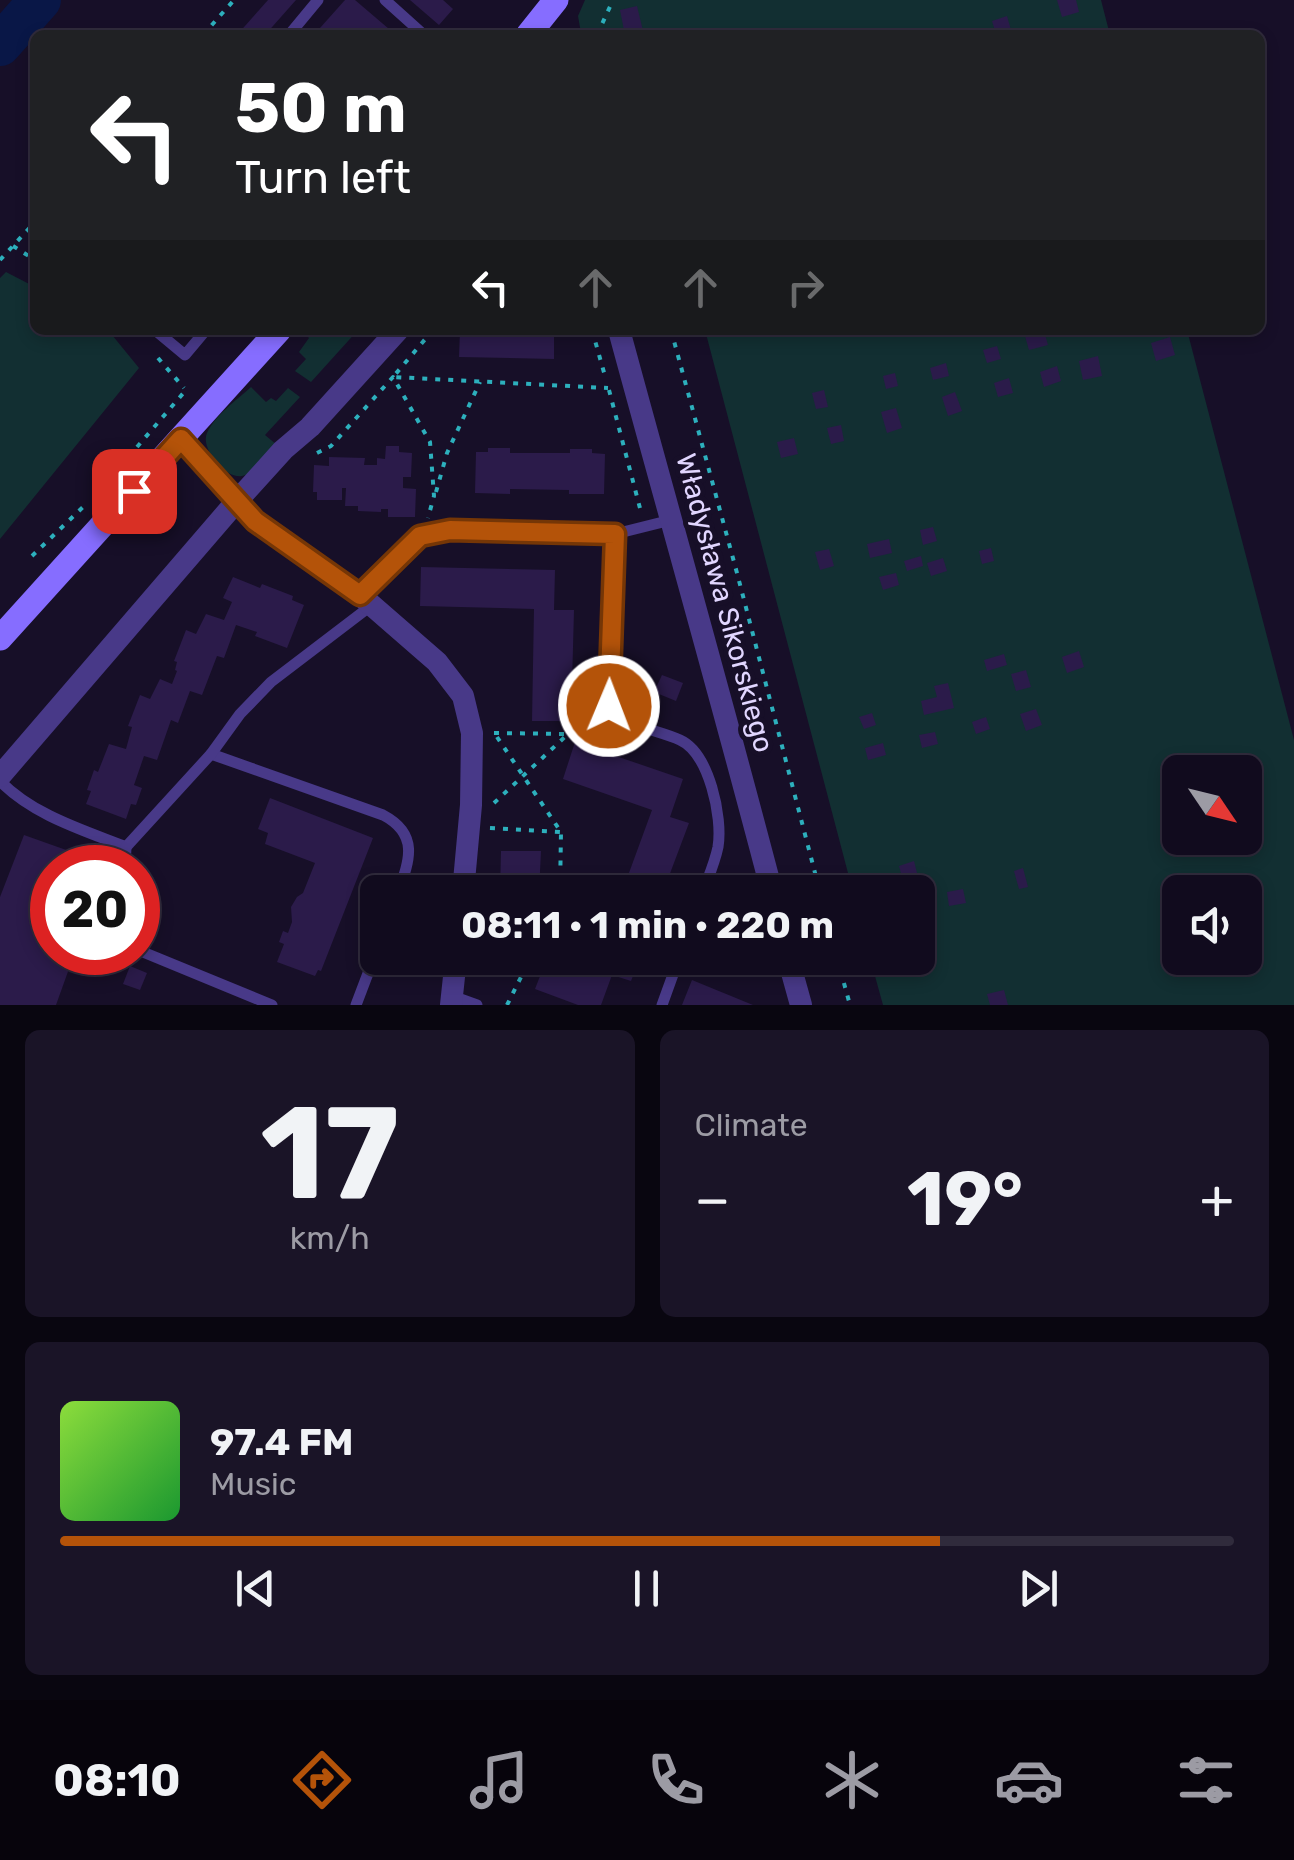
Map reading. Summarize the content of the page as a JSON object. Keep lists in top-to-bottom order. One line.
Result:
{"streets":{"street":["Władysława Sikorskiego"]},"north":"bottom right","page":{"turn":["50 m","Turn left"],"limit":"20","trip":"08:11 · 1 min · 220 m","tile":[["17","km/h"],"Climate"],"heat":["−","19°","+"],"song":["97.4 FM","Music"],"tabs":"08:10"}}
